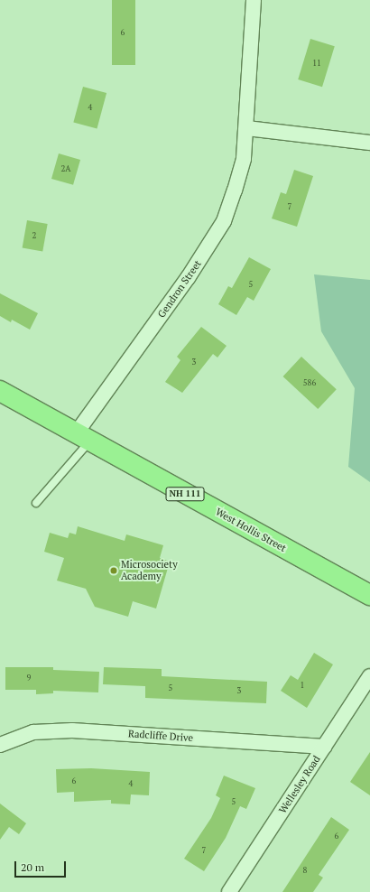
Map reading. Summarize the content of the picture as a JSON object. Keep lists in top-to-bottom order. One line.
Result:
{"streets":{"main road":["NH 111","West Hollis Street"],"street":["Gendron Street","Radcliffe Drive","Wellesley Road"]},"crossings":[["Gendron Street","West Hollis Street"],["Radcliffe Drive","Wellesley Road"]],"places":["Microsociety Academy"],"house_numbers":["6","11","4","2A","7","2","5","3","586","9","1","5","3","6","4","5","6","7","8"],"scale_bar":"20 m"}
